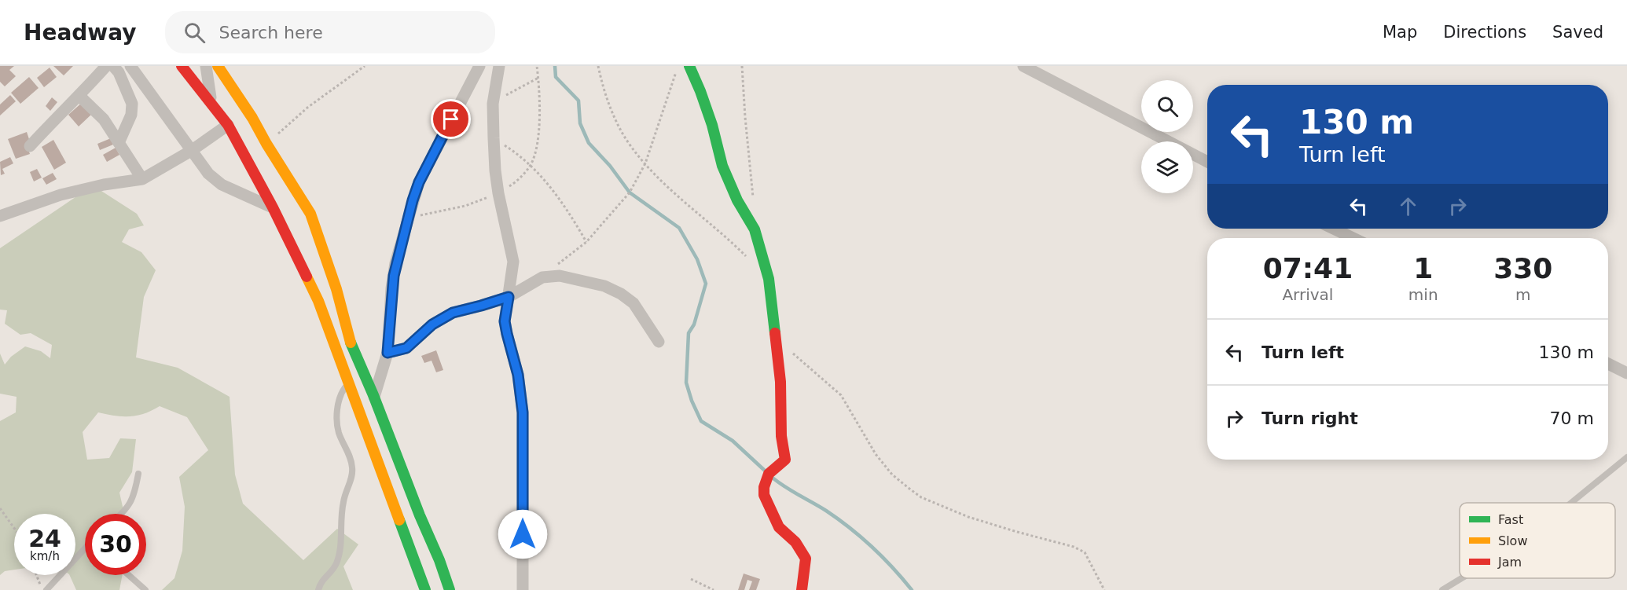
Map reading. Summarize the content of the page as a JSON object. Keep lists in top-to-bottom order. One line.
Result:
{"legend":["Fast","Slow","Jam"],"page":{"header":"Headway","search":"Search here","nav":["Map","Directions","Saved"],"turn":["130 m","Turn left"],"eta":["07:41","Arrival","1","min","330","m"],"list":[{"name":"Turn left","value":"130 m"},{"name":"Turn right","value":"70 m"}],"speed":"24 km/h","limit":"30"}}
